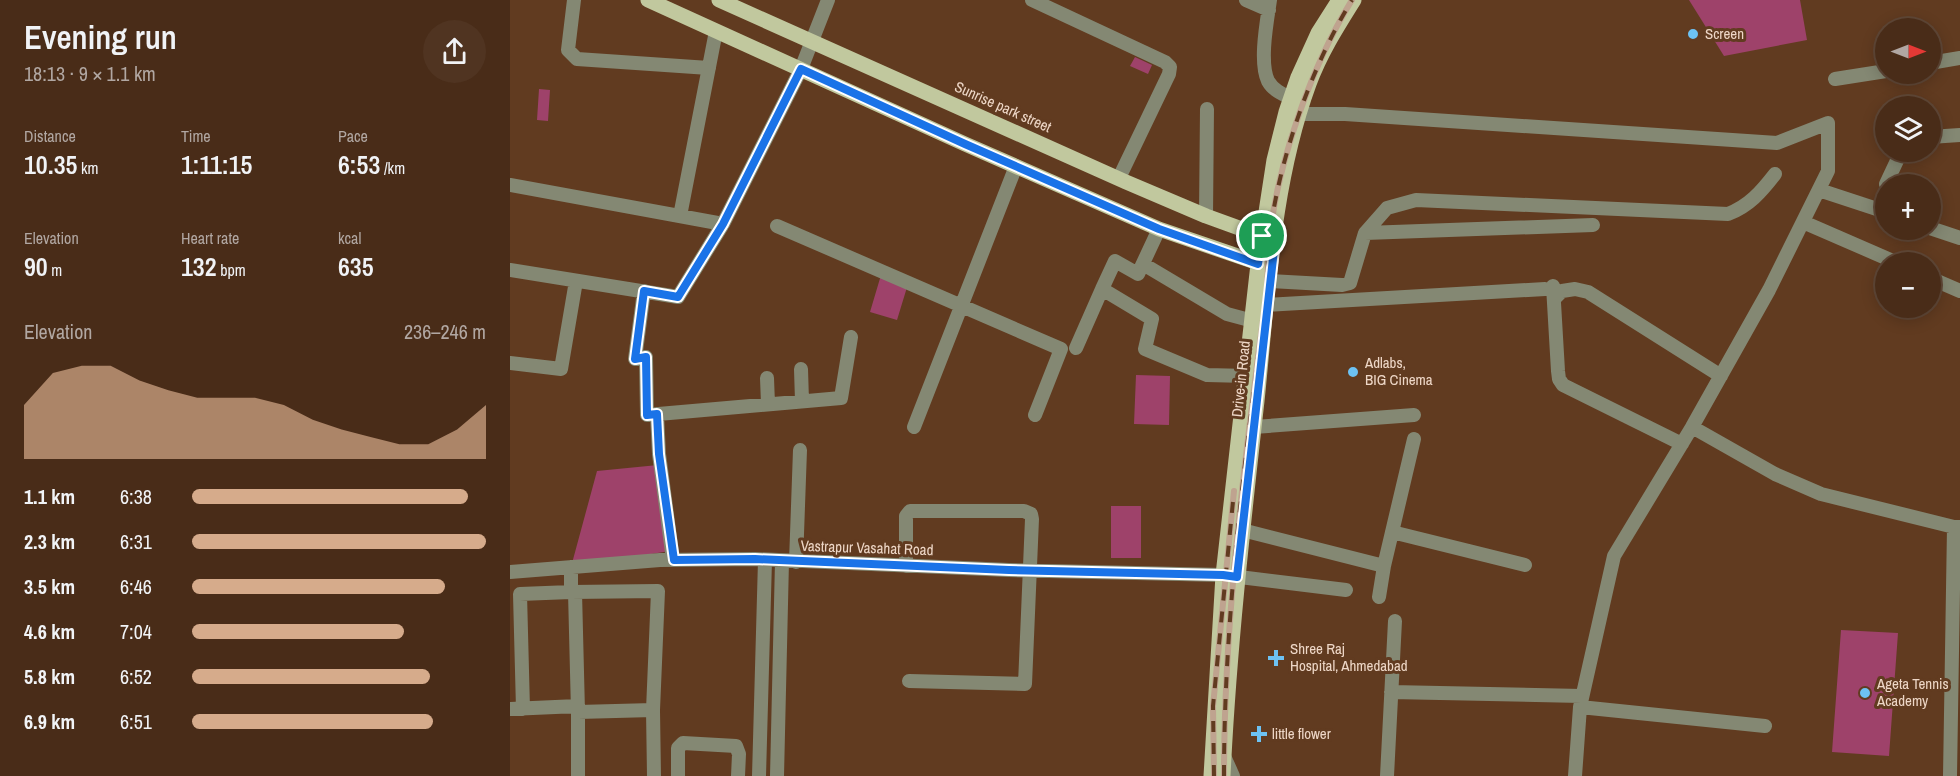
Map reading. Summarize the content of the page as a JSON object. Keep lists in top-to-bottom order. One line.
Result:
{"streets":{"main road":["Sunrise park street","Drive-in Road"],"street":["Vastrapur Vasahat Road"]},"crossings":[["Sunrise park street","Drive-in Road"],["Drive-in Road","Vastrapur Vasahat Road"]],"places":{"other":["Screen","Adlabs, BIG Cinema","Ageta Tennis Academy"],"health":["Shree Raj Hospital, Ahmedabad","little flower"]},"north":"right","page":{"heading":["Evening run","18:13 · 9 × 1.1 km"],"map_buttons":["+","−"],"stats":[["Distance","10.35 km"],["Time","1:11:15"],["Pace","6:53 /km"],["Elevation","90 m"],["Heart rate","132 bpm"],["kcal","635"]],"chart":["Elevation","236–246 m"],"list":[{"name":"1.1 km","note":"6:38"},{"name":"2.3 km","note":"6:31"},{"name":"3.5 km","note":"6:46"},{"name":"4.6 km","note":"7:04"},{"name":"5.8 km","note":"6:52"},{"name":"6.9 km","note":"6:51"}]}}
